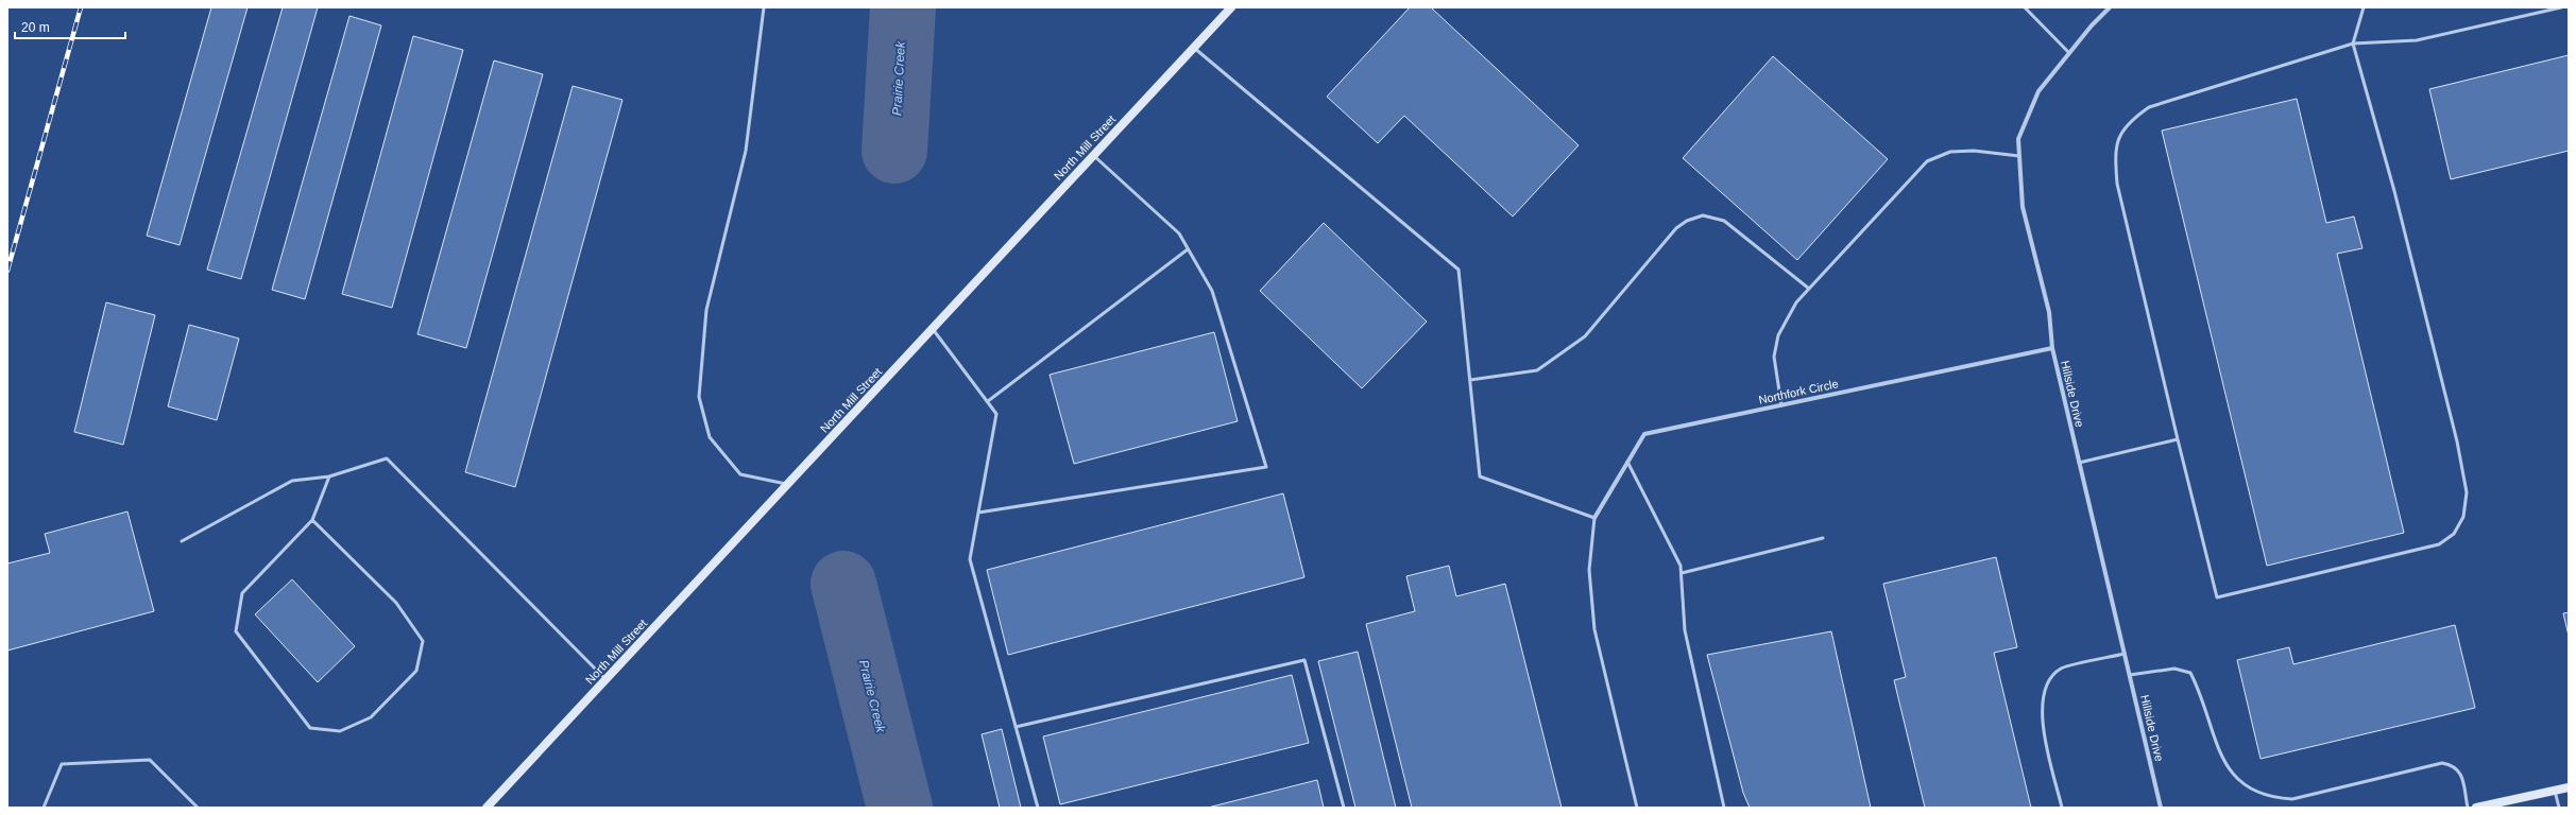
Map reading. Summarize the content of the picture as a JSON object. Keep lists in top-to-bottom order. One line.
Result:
{"streets":{"main road":["North Mill Street"],"street":["Northfork Circle","Hillside Drive"]},"crossings":[["Northfork Circle","Hillside Drive"]],"water":["Prairie Creek"],"scale_bar":"20 m"}
